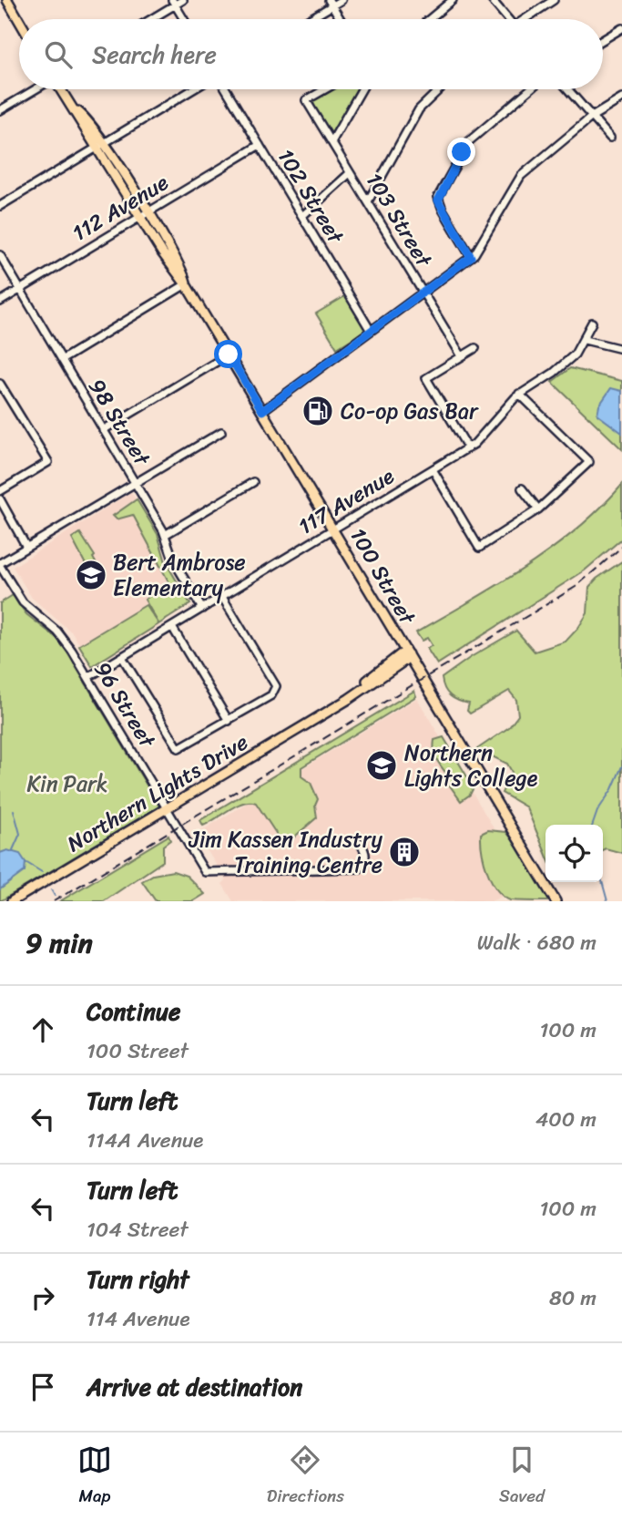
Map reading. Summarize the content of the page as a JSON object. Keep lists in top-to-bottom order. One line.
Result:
{"streets":{"main road":["100 Street","Northern Lights Drive"],"street":["102 Street","112 Avenue","103 Street","98 Street","117 Avenue","96 Street"]},"crossings":[["102 Street","112 Avenue"],["112 Avenue","98 Street"],["112 Avenue","100 Street"],["98 Street","117 Avenue"],["117 Avenue","100 Street"],["117 Avenue","96 Street"],["100 Street","Northern Lights Drive"],["96 Street","Northern Lights Drive"]],"parks":["Kin Park"],"places":{"fuel station":["Co-op Gas Bar"],"school or university":["Bert Ambrose Elementary","Northern Lights College"],"building":["Jim Kassen Industry Training Centre"]},"page":{"search":"Search here","heading":["9 min","Walk · 680 m"],"list":[["Continue","100 Street","100 m"],["Turn left","114A Avenue","400 m"],["Turn left","104 Street","100 m"],["Turn right","114 Avenue","80 m"],"Arrive at destination"],"nav":["Map","Directions","Saved"]}}
